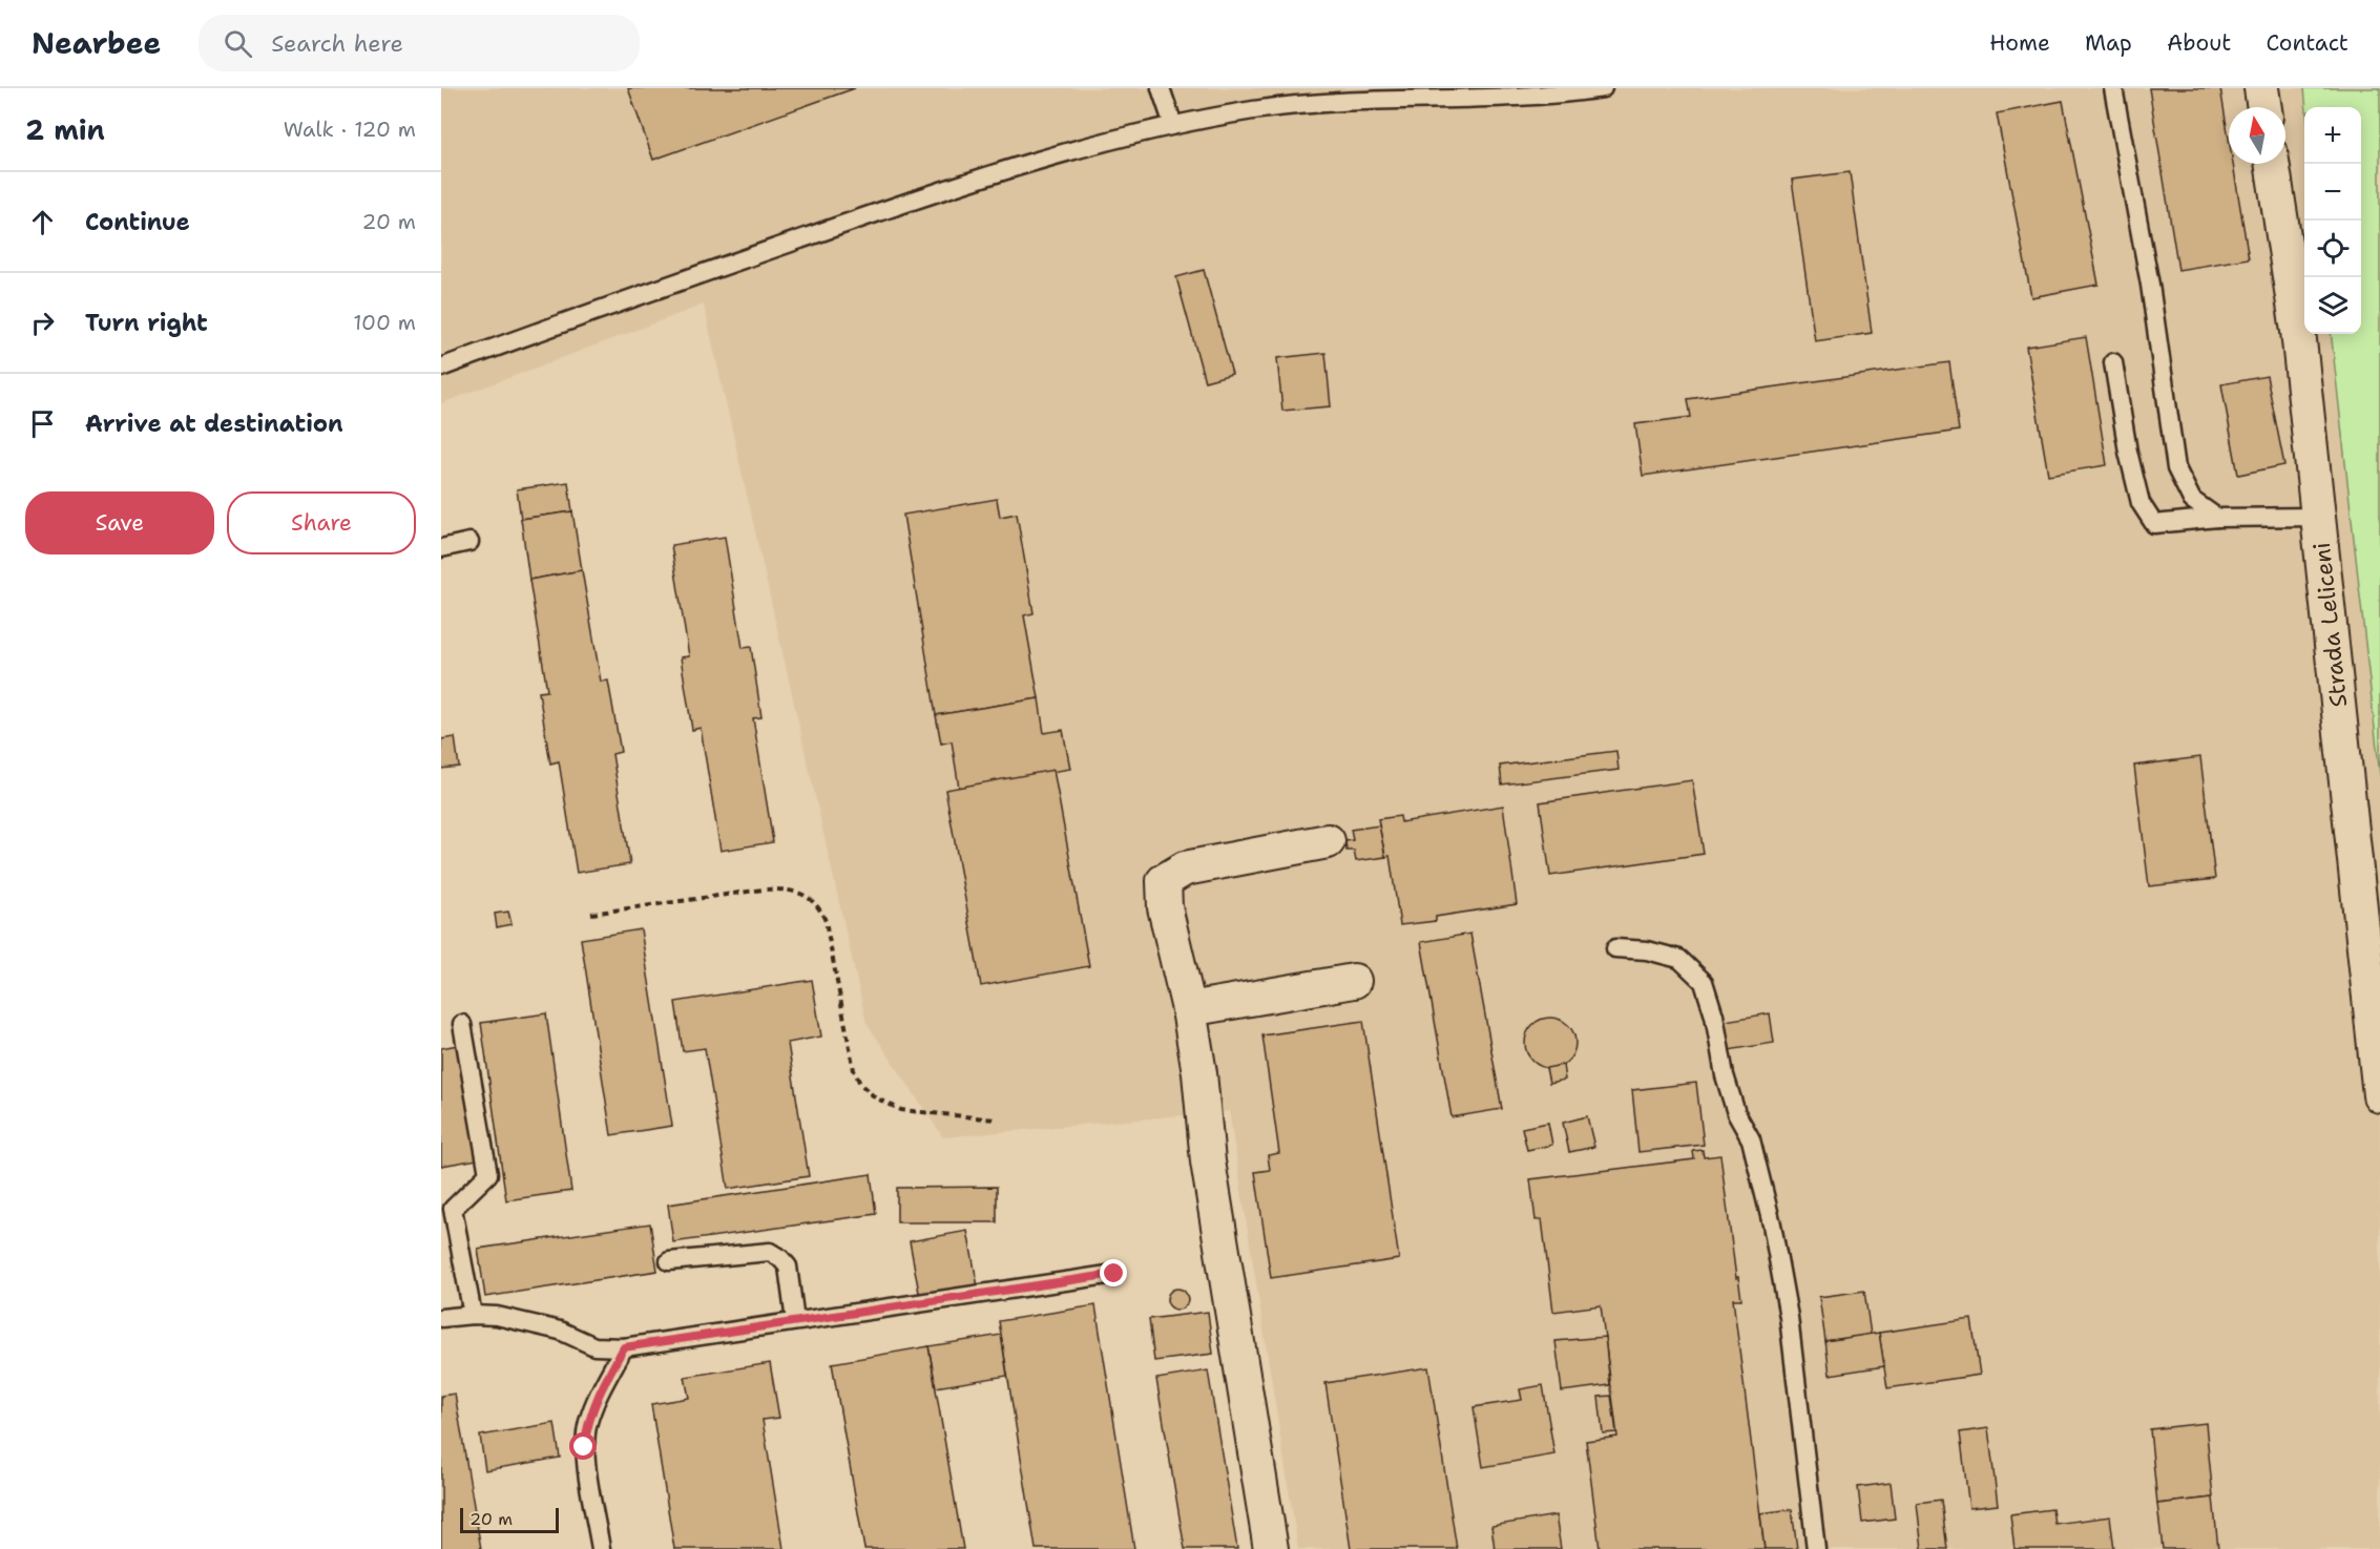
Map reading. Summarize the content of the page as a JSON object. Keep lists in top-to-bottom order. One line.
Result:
{"streets":{"street":["Strada Leliceni"]},"scale_bar":"20 m","north":"top","page":{"header":"Nearbee","search":"Search here","nav":["Home","Map","About","Contact"],"heading":["2 min","Walk · 120 m"],"map_buttons":["+","−"],"list":[["Continue","20 m"],["Turn right","100 m"],"Arrive at destination"],"buttons":["Save","Share"],"scale":"20 m"}}
